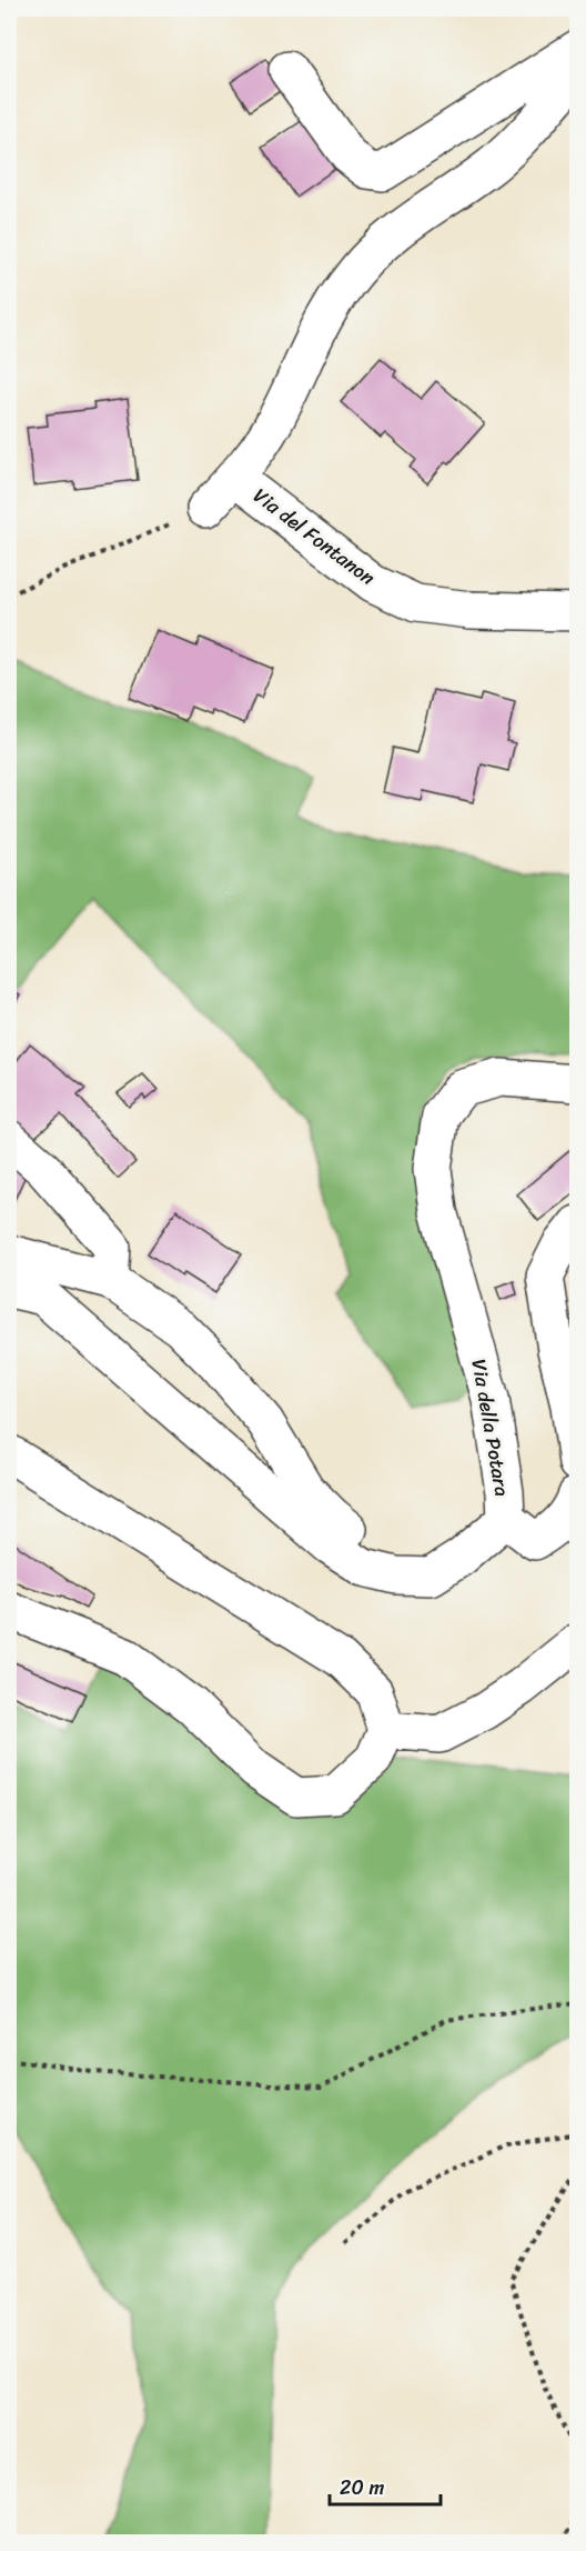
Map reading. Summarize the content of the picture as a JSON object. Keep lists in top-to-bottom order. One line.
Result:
{"streets":{"street":["Via del Fontanon","Via della Potara"]},"scale_bar":"20 m"}
